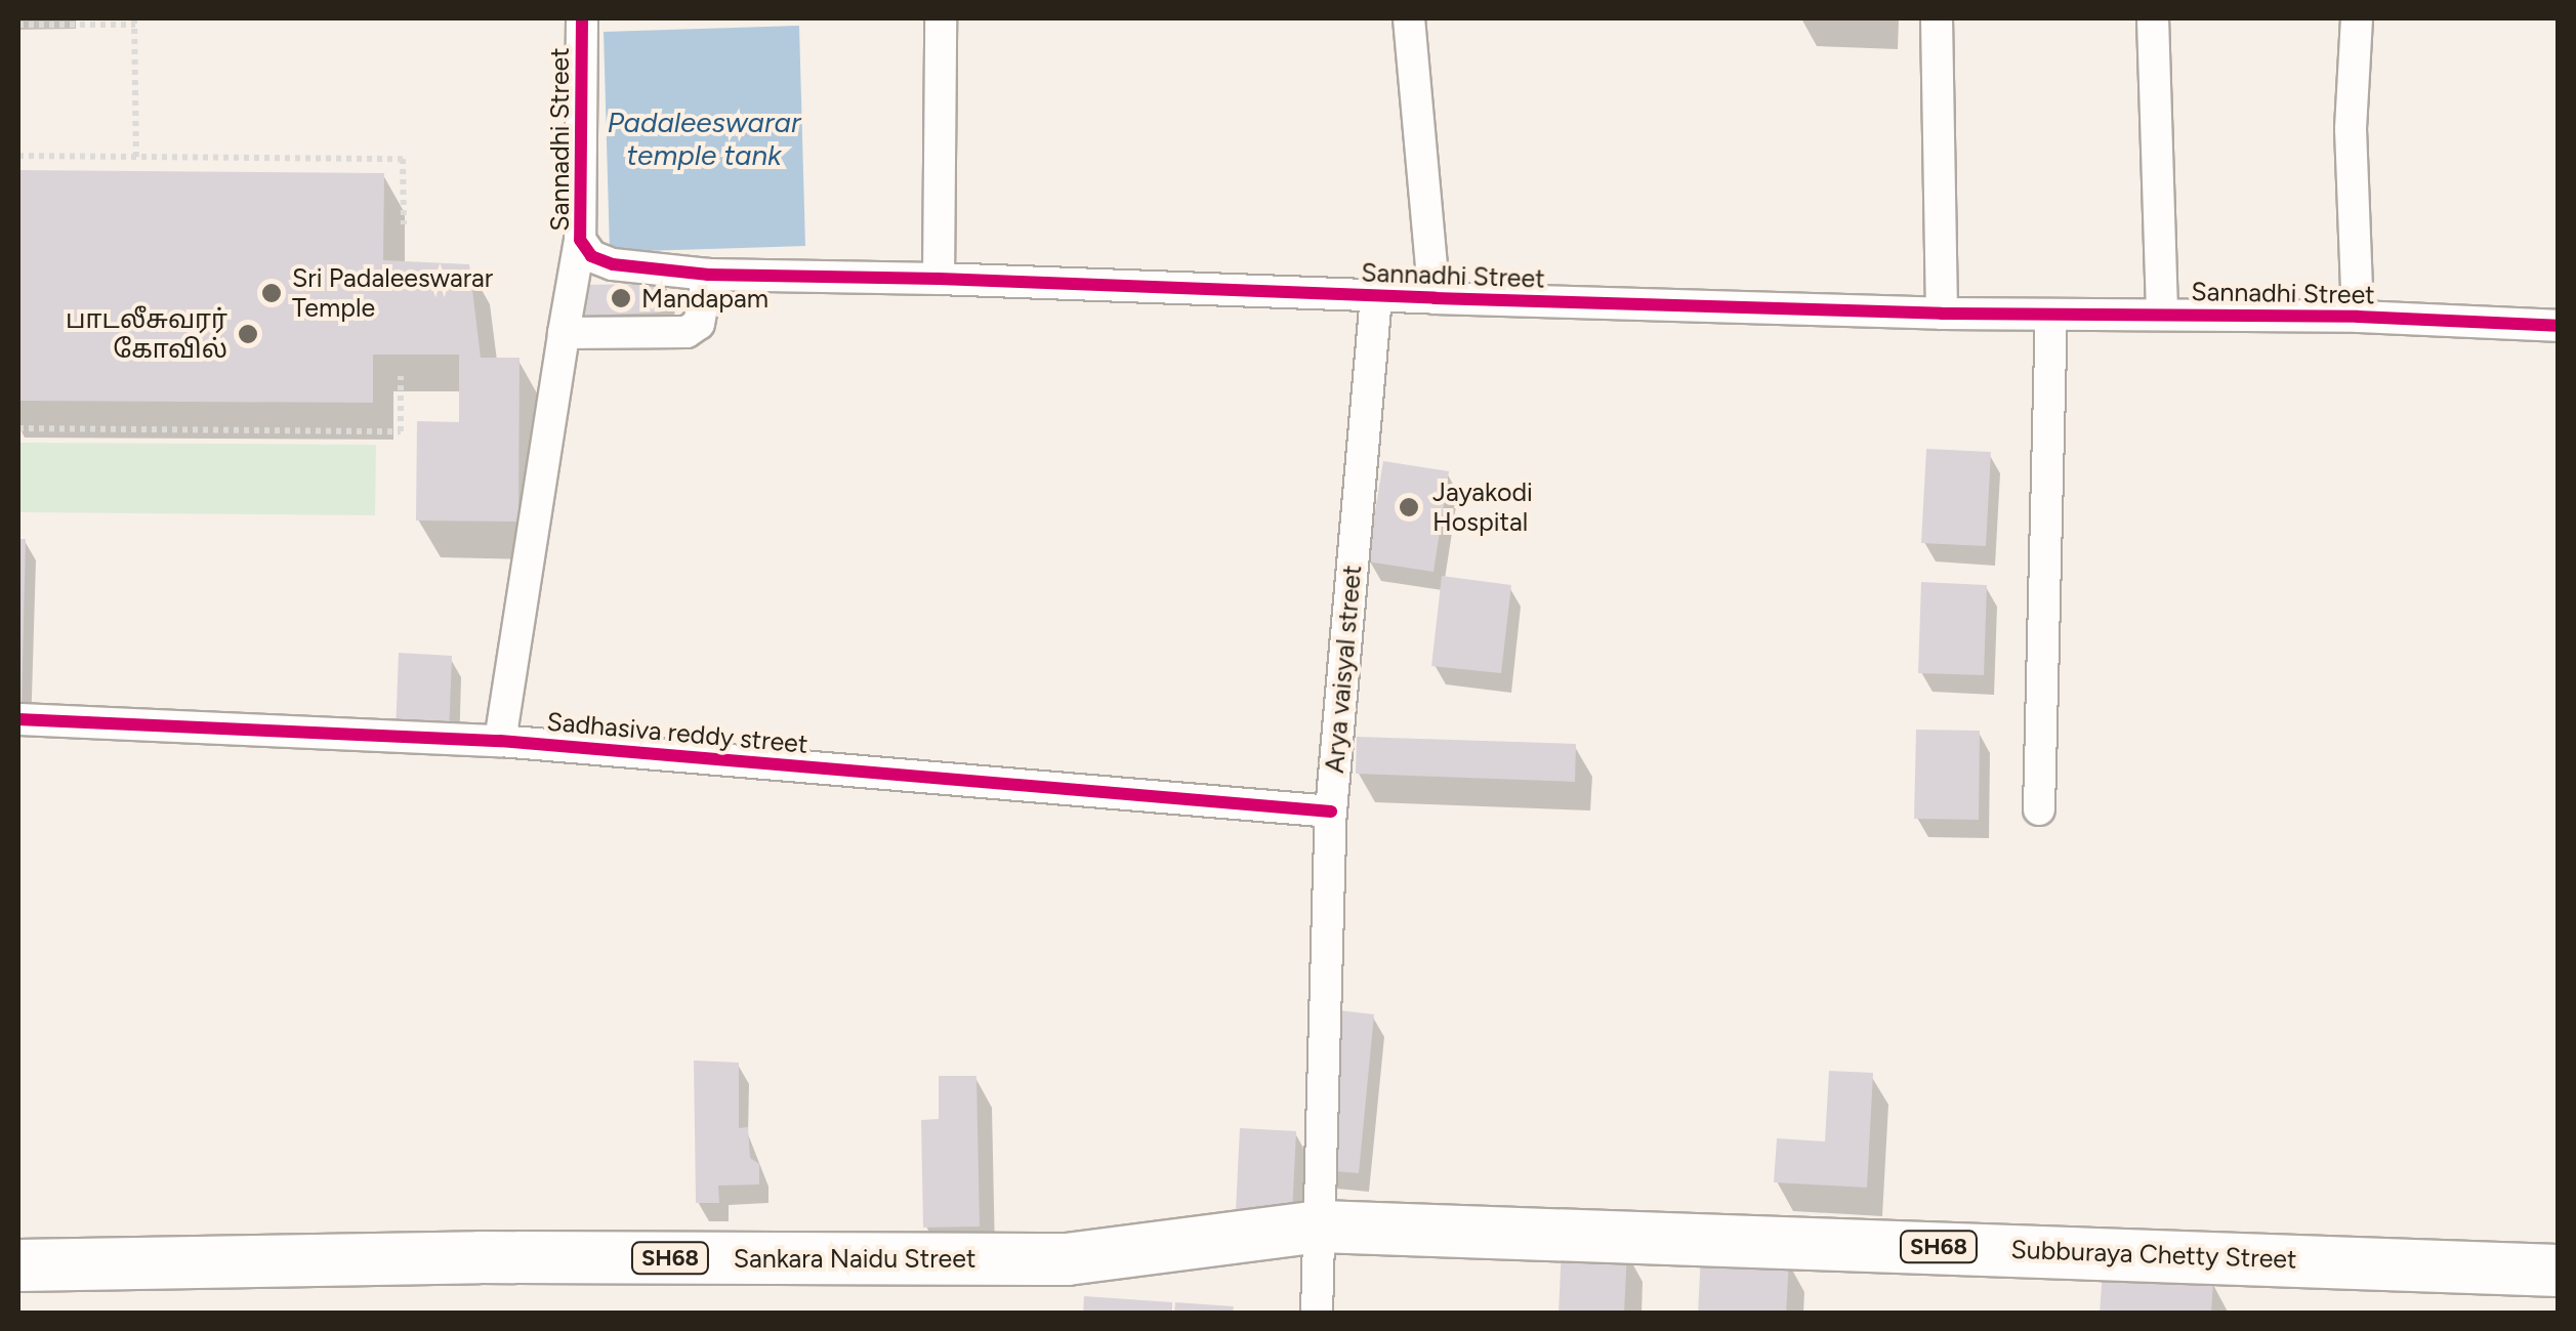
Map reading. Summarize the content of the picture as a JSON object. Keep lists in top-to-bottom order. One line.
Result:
{"streets":{"main road":["SH68","Subburaya Chetty Street","Sankara Naidu Street"],"street":["Sannadhi Street","Arya vaisyal street","Sadhasiva reddy street"]},"crossings":[["Sannadhi Street","Arya vaisyal street"],["Arya vaisyal street","Sadhasiva reddy street"],["Arya vaisyal street","Subburaya Chetty Street"],["Arya vaisyal street","Sankara Naidu Street"],["Subburaya Chetty Street","Sankara Naidu Street"]],"water":["Padaleeswarar temple tank"],"places":["Sri Padaleeswarar Temple","Mandapam","பாடலீசுவரர் கோவில்","Jayakodi Hospital"]}
